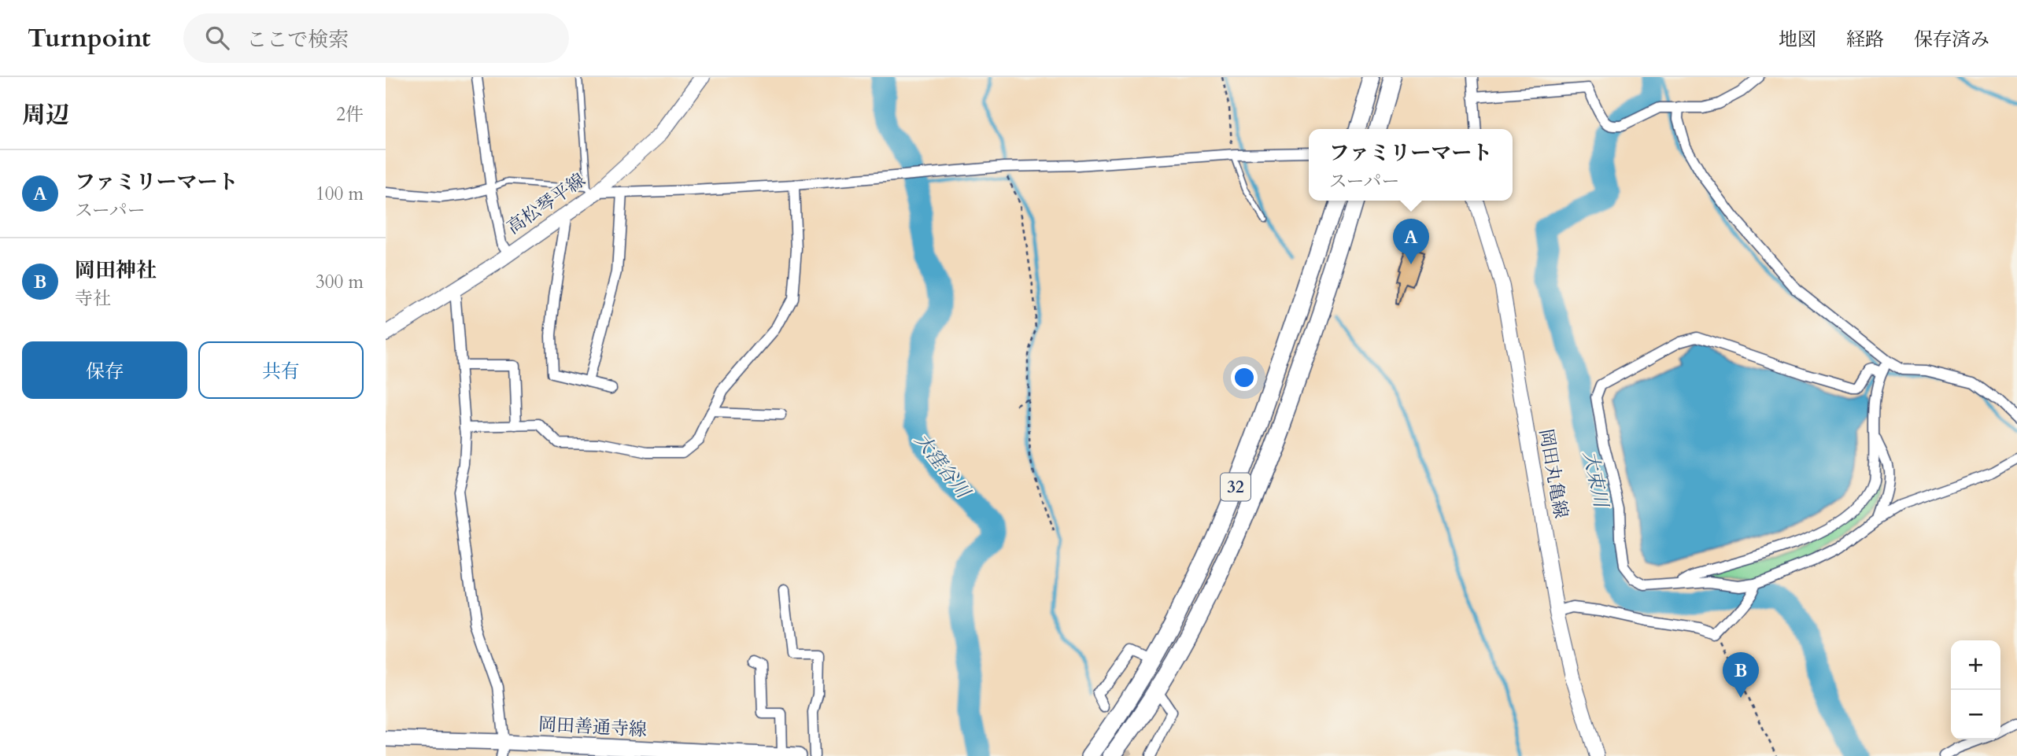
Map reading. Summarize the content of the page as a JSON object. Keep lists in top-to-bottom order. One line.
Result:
{"streets":{"highway":["32"],"main road":["高松琴平線","岡田丸亀線","岡田善通寺線"]},"water":["大窪谷川","大束川"],"page":{"header":"Turnpoint","search":"ここで検索","nav":["地図","経路","保存済み"],"heading":["周辺","2件"],"popup":["ファミリーマート","スーパー"],"list":[{"mark":"A","name":"ファミリーマート","note":"スーパー","value":"100 m"},{"mark":"B","name":"岡田神社","note":"寺社","value":"300 m"}],"pins":["A","B"],"buttons":["保存","共有"],"map_buttons":["+","−"]}}
